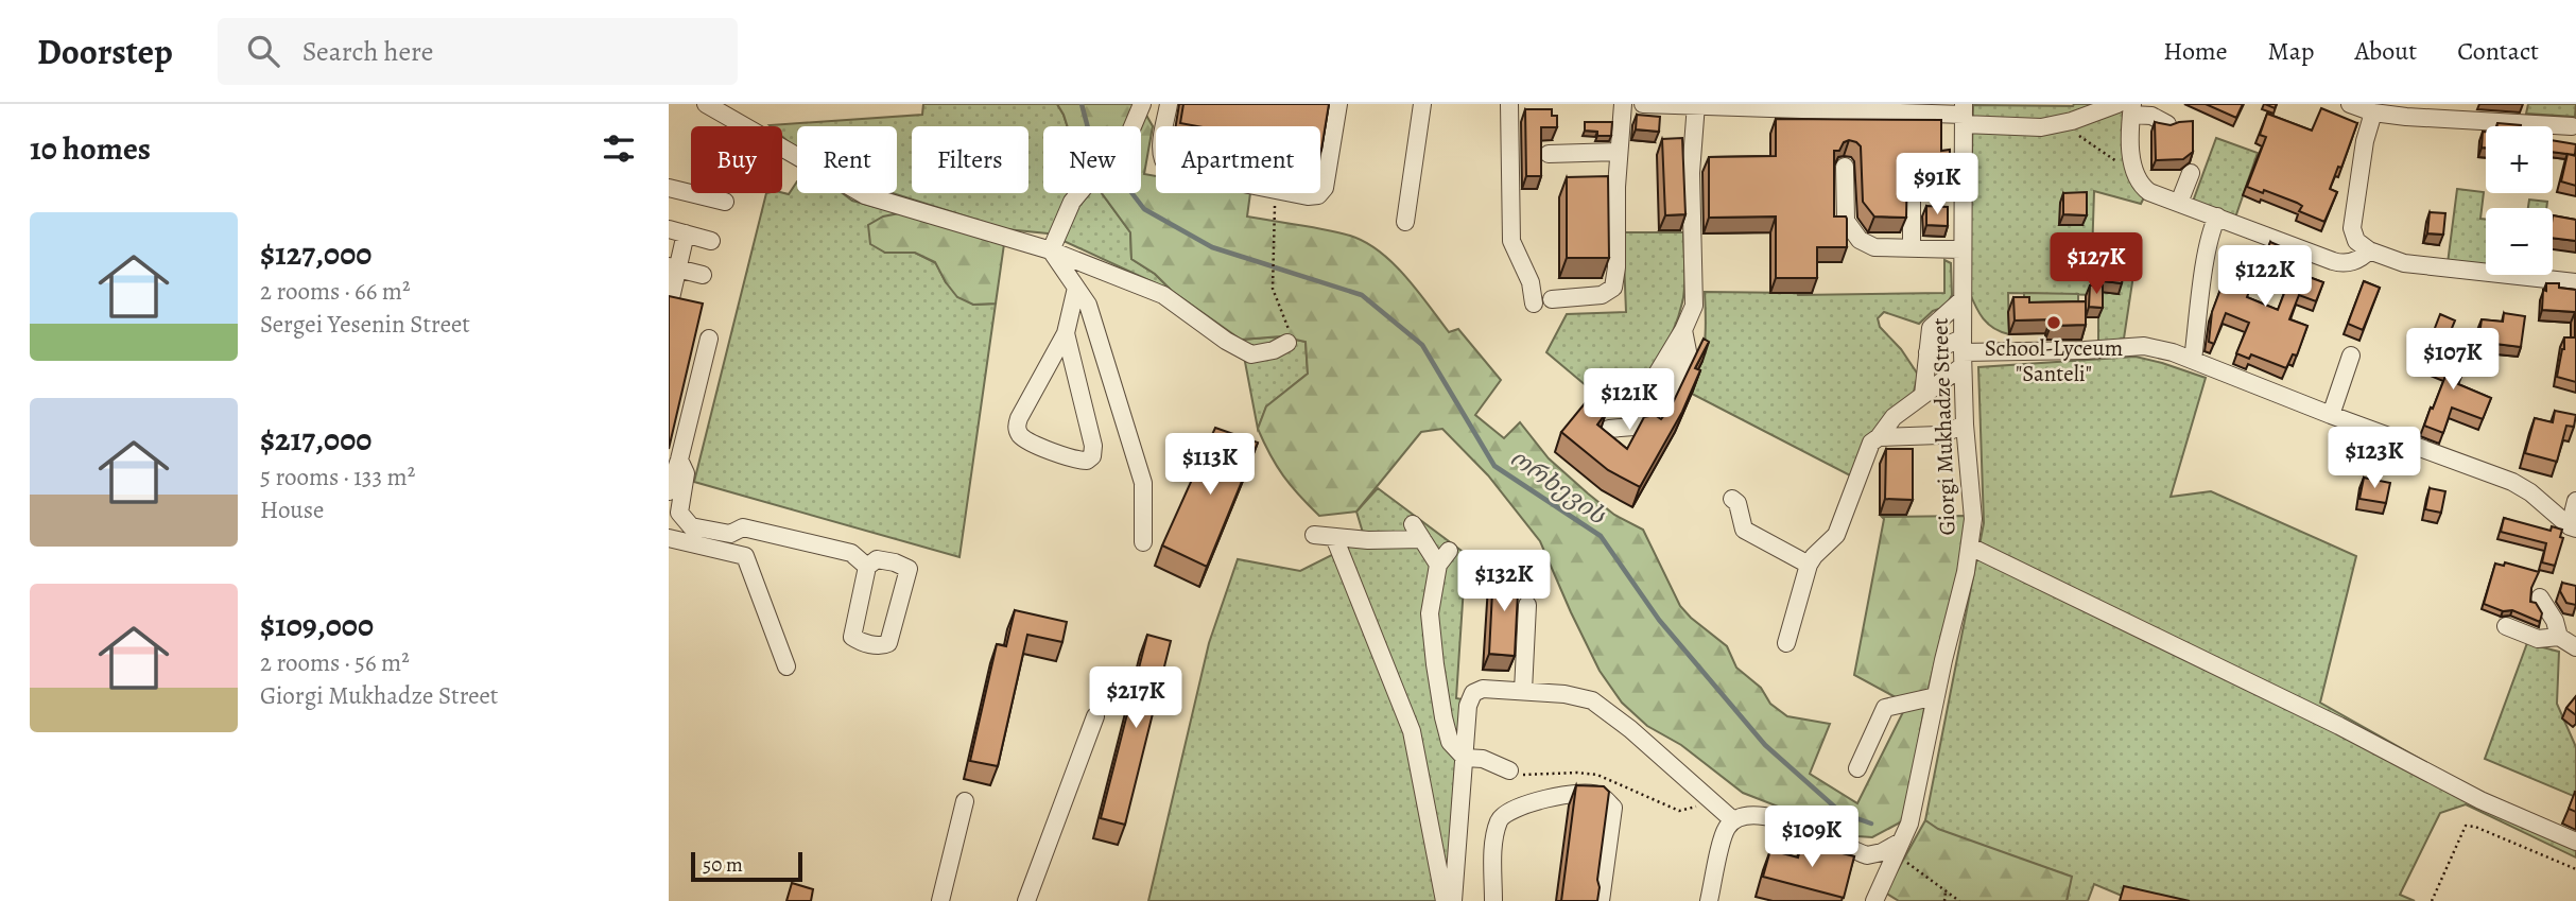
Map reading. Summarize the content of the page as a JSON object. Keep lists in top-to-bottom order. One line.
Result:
{"streets":{"street":["Giorgi Mukhadze Street"]},"water":["ორხევის"],"places":["School-Lyceum \"Santeli\""],"scale_bar":"50 m","page":{"header":"Doorstep","search":"Search here","nav":["Home","Map","About","Contact"],"heading":"10 homes","map_buttons":["+","−"],"chip":["Buy","Rent","Filters","New","Apartment"],"price":["$91K","$127K","$122K","$107K","$121K","$123K","$113K","$132K","$217K","$109K"],"list":[{"name":"$127,000","note":"2 rooms · 66 m² · Sergei Yesenin Street"},{"name":"$217,000","note":"5 rooms · 133 m² · House"},{"name":"$109,000","note":"2 rooms · 56 m² · Giorgi Mukhadze Street"}],"scale":"50 m"}}
